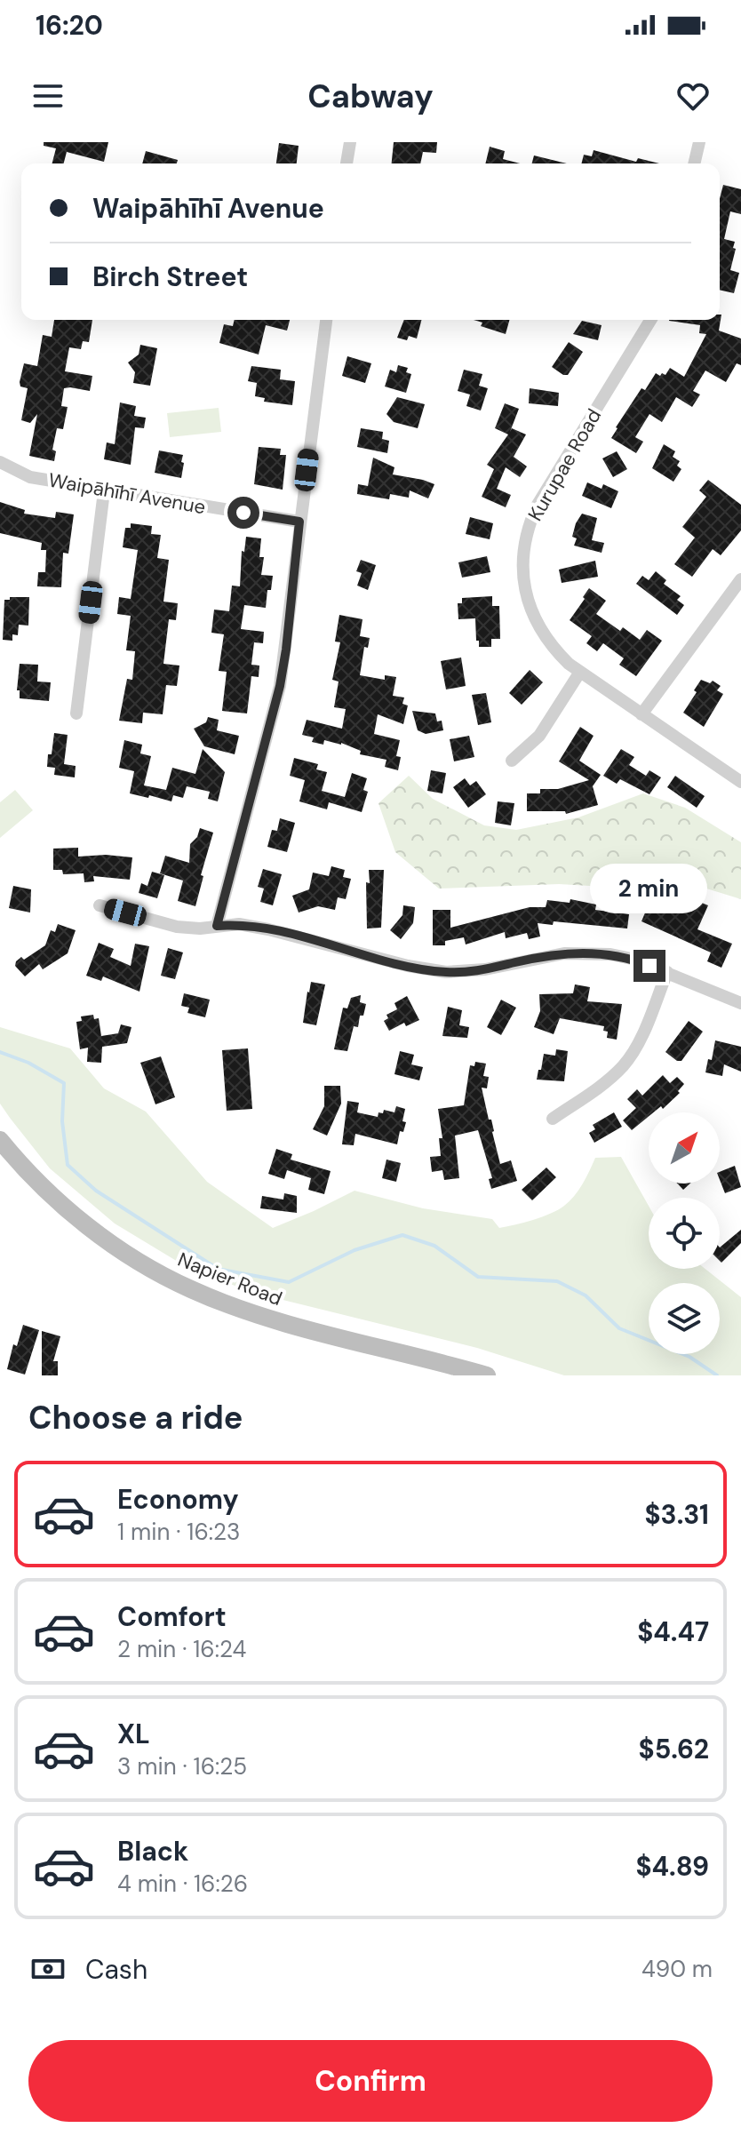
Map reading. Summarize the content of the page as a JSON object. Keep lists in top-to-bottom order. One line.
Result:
{"streets":{"main road":["Napier Road"],"street":["Kurupae Road","Waipāhīhī Avenue"]},"north":"top right","page":{"status":"16:20","header":"Cabway","banner":["Waipāhīhī Avenue","Birch Street"],"bubble":"2 min","heading":"Choose a ride","list":[{"name":"Economy","note":"1 min · 16:23","value":"$3.31"},{"name":"Comfort","note":"2 min · 16:24","value":"$4.47"},{"name":"XL","note":"3 min · 16:25","value":"$5.62"},{"name":"Black","note":"4 min · 16:26","value":"$4.89"}],"pay":["Cash","490 m"],"buttons":"Confirm"}}
